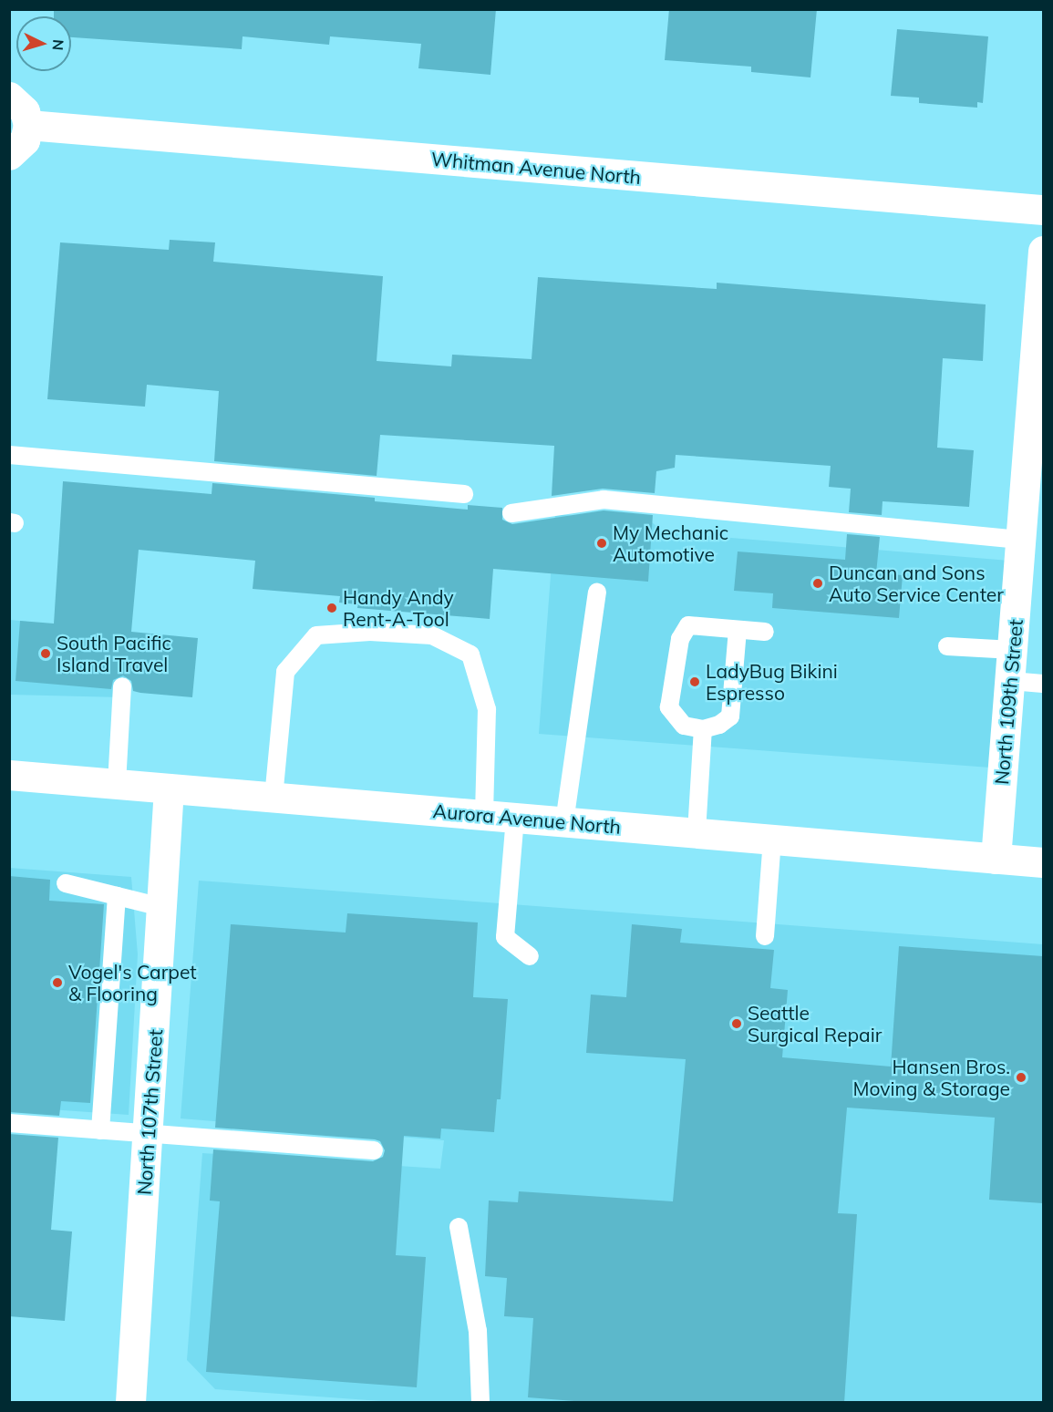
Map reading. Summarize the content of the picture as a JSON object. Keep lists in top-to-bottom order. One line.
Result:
{"streets":{"main road":["Whitman Avenue North","North 109th Street","Aurora Avenue North","North 107th Street"]},"crossings":[["North 109th Street","Aurora Avenue North"],["Aurora Avenue North","North 107th Street"]],"places":["My Mechanic Automotive","Duncan and Sons Auto Service Center","Handy Andy Rent-A-Tool","South Pacific Island Travel","LadyBug Bikini Espresso","Vogel's Carpet & Flooring","Seattle Surgical Repair","Hansen Bros. Moving & Storage"],"north":"right"}
